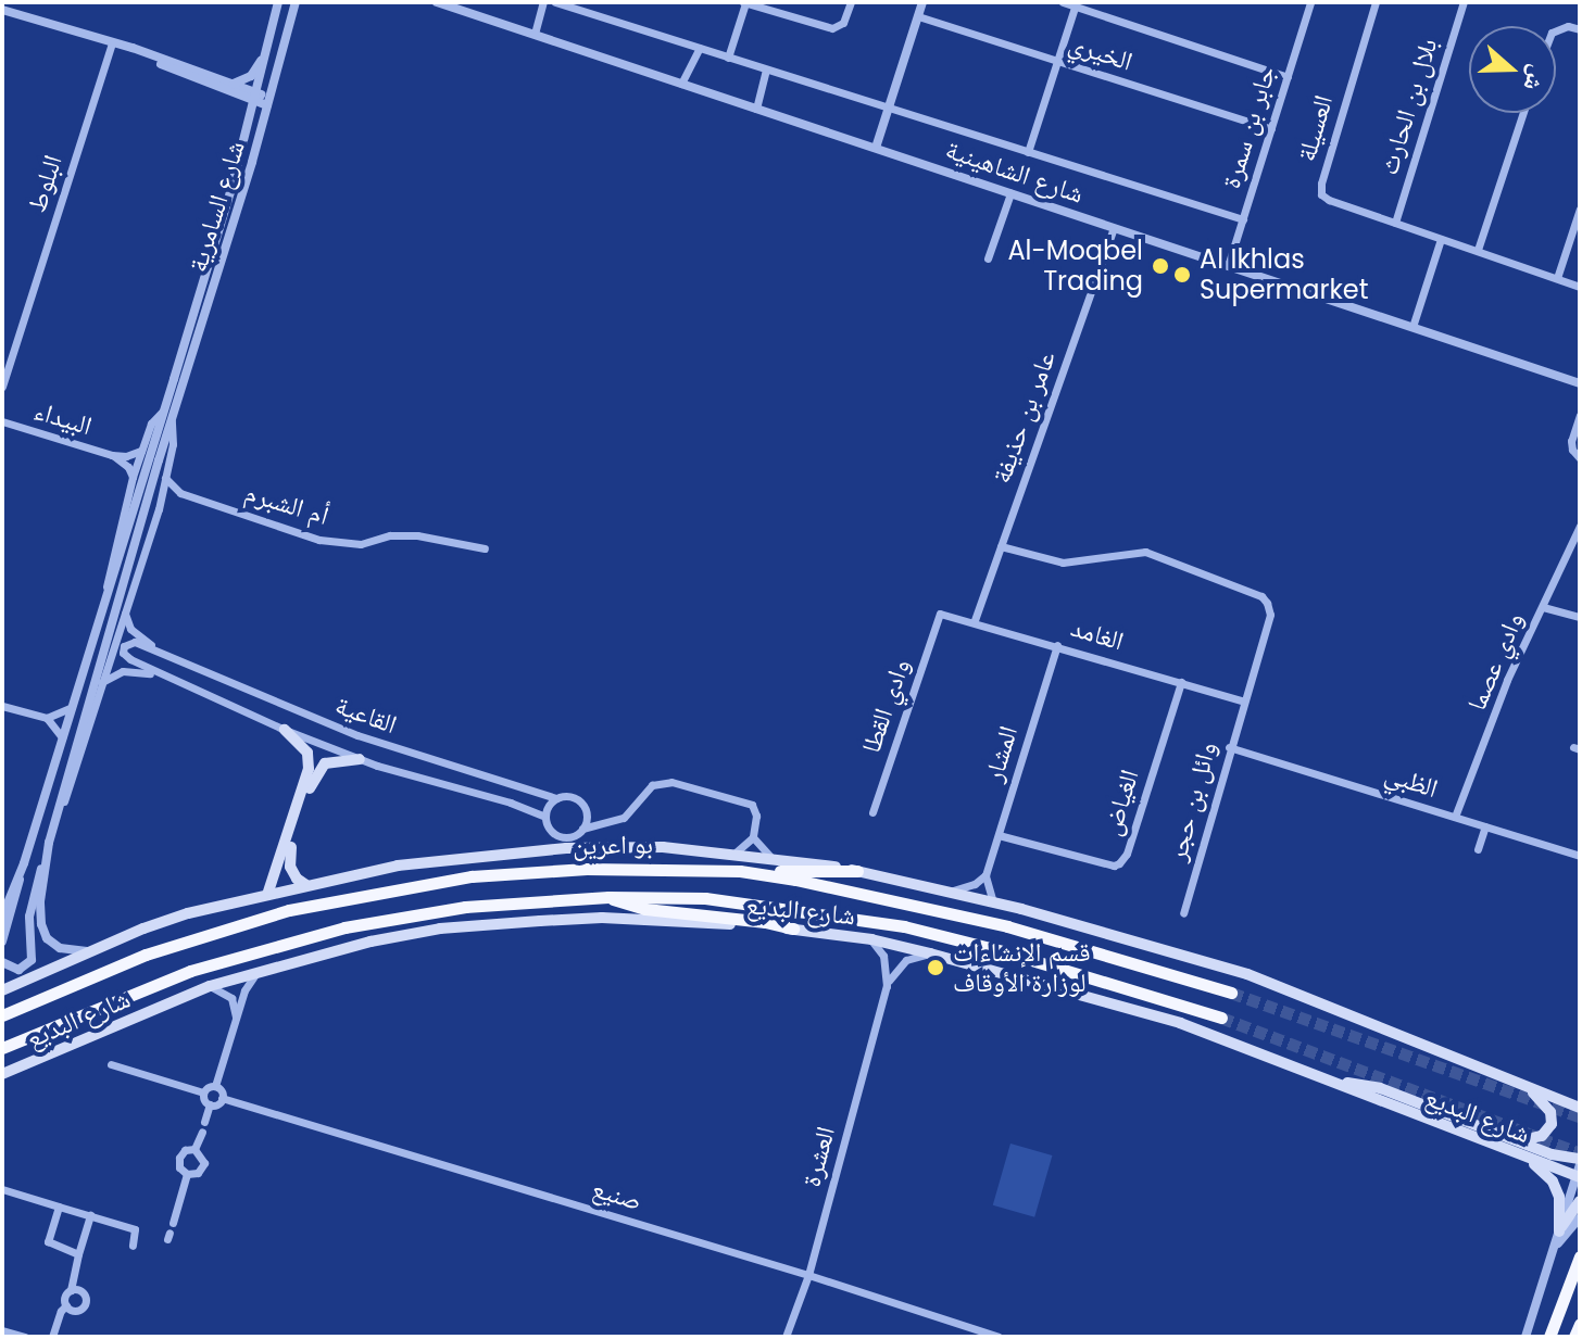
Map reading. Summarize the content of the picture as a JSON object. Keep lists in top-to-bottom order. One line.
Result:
{"streets":{"highway":["بو اعرين"],"main road":["شارع البديع"],"street":["الخيري","بلال بن الحارث","جابر بن سمرة","العسيلة","شارع الشاهينية","البلوط","شارع السامرية","عامر بن حذيفة","البيداء","أم الشبرم","الغامد","وادي عصما","وادي القطا","القاعية","المشار","الظبي","وائل بن حجر","الغياض","العشرة","صنيع"]},"crossings":[["الخيري","جابر بن سمرة"],["بلال بن الحارث","العسيلة"],["جابر بن سمرة","شارع الشاهينية"],["شارع الشاهينية","عامر بن حذيفة"],["شارع السامرية","البيداء"],["شارع السامرية","أم الشبرم"],["شارع السامرية","القاعية"],["شارع السامرية","شارع البديع"],["عامر بن حذيفة","الغامد"],["عامر بن حذيفة","وائل بن حجر"],["الغامد","وادي القطا"],["الغامد","المشار"],["الغامد","وائل بن حجر"],["الغامد","الغياض"],["وادي عصما","الظبي"],["المشار","الغياض"],["الظبي","وائل بن حجر"],["العشرة","صنيع"]],"places":["Al-Moqbel Trading","Al Ikhlas Supermarket","قسم الإنشاءات لوزارة الأوقاف"],"north":"right"}
